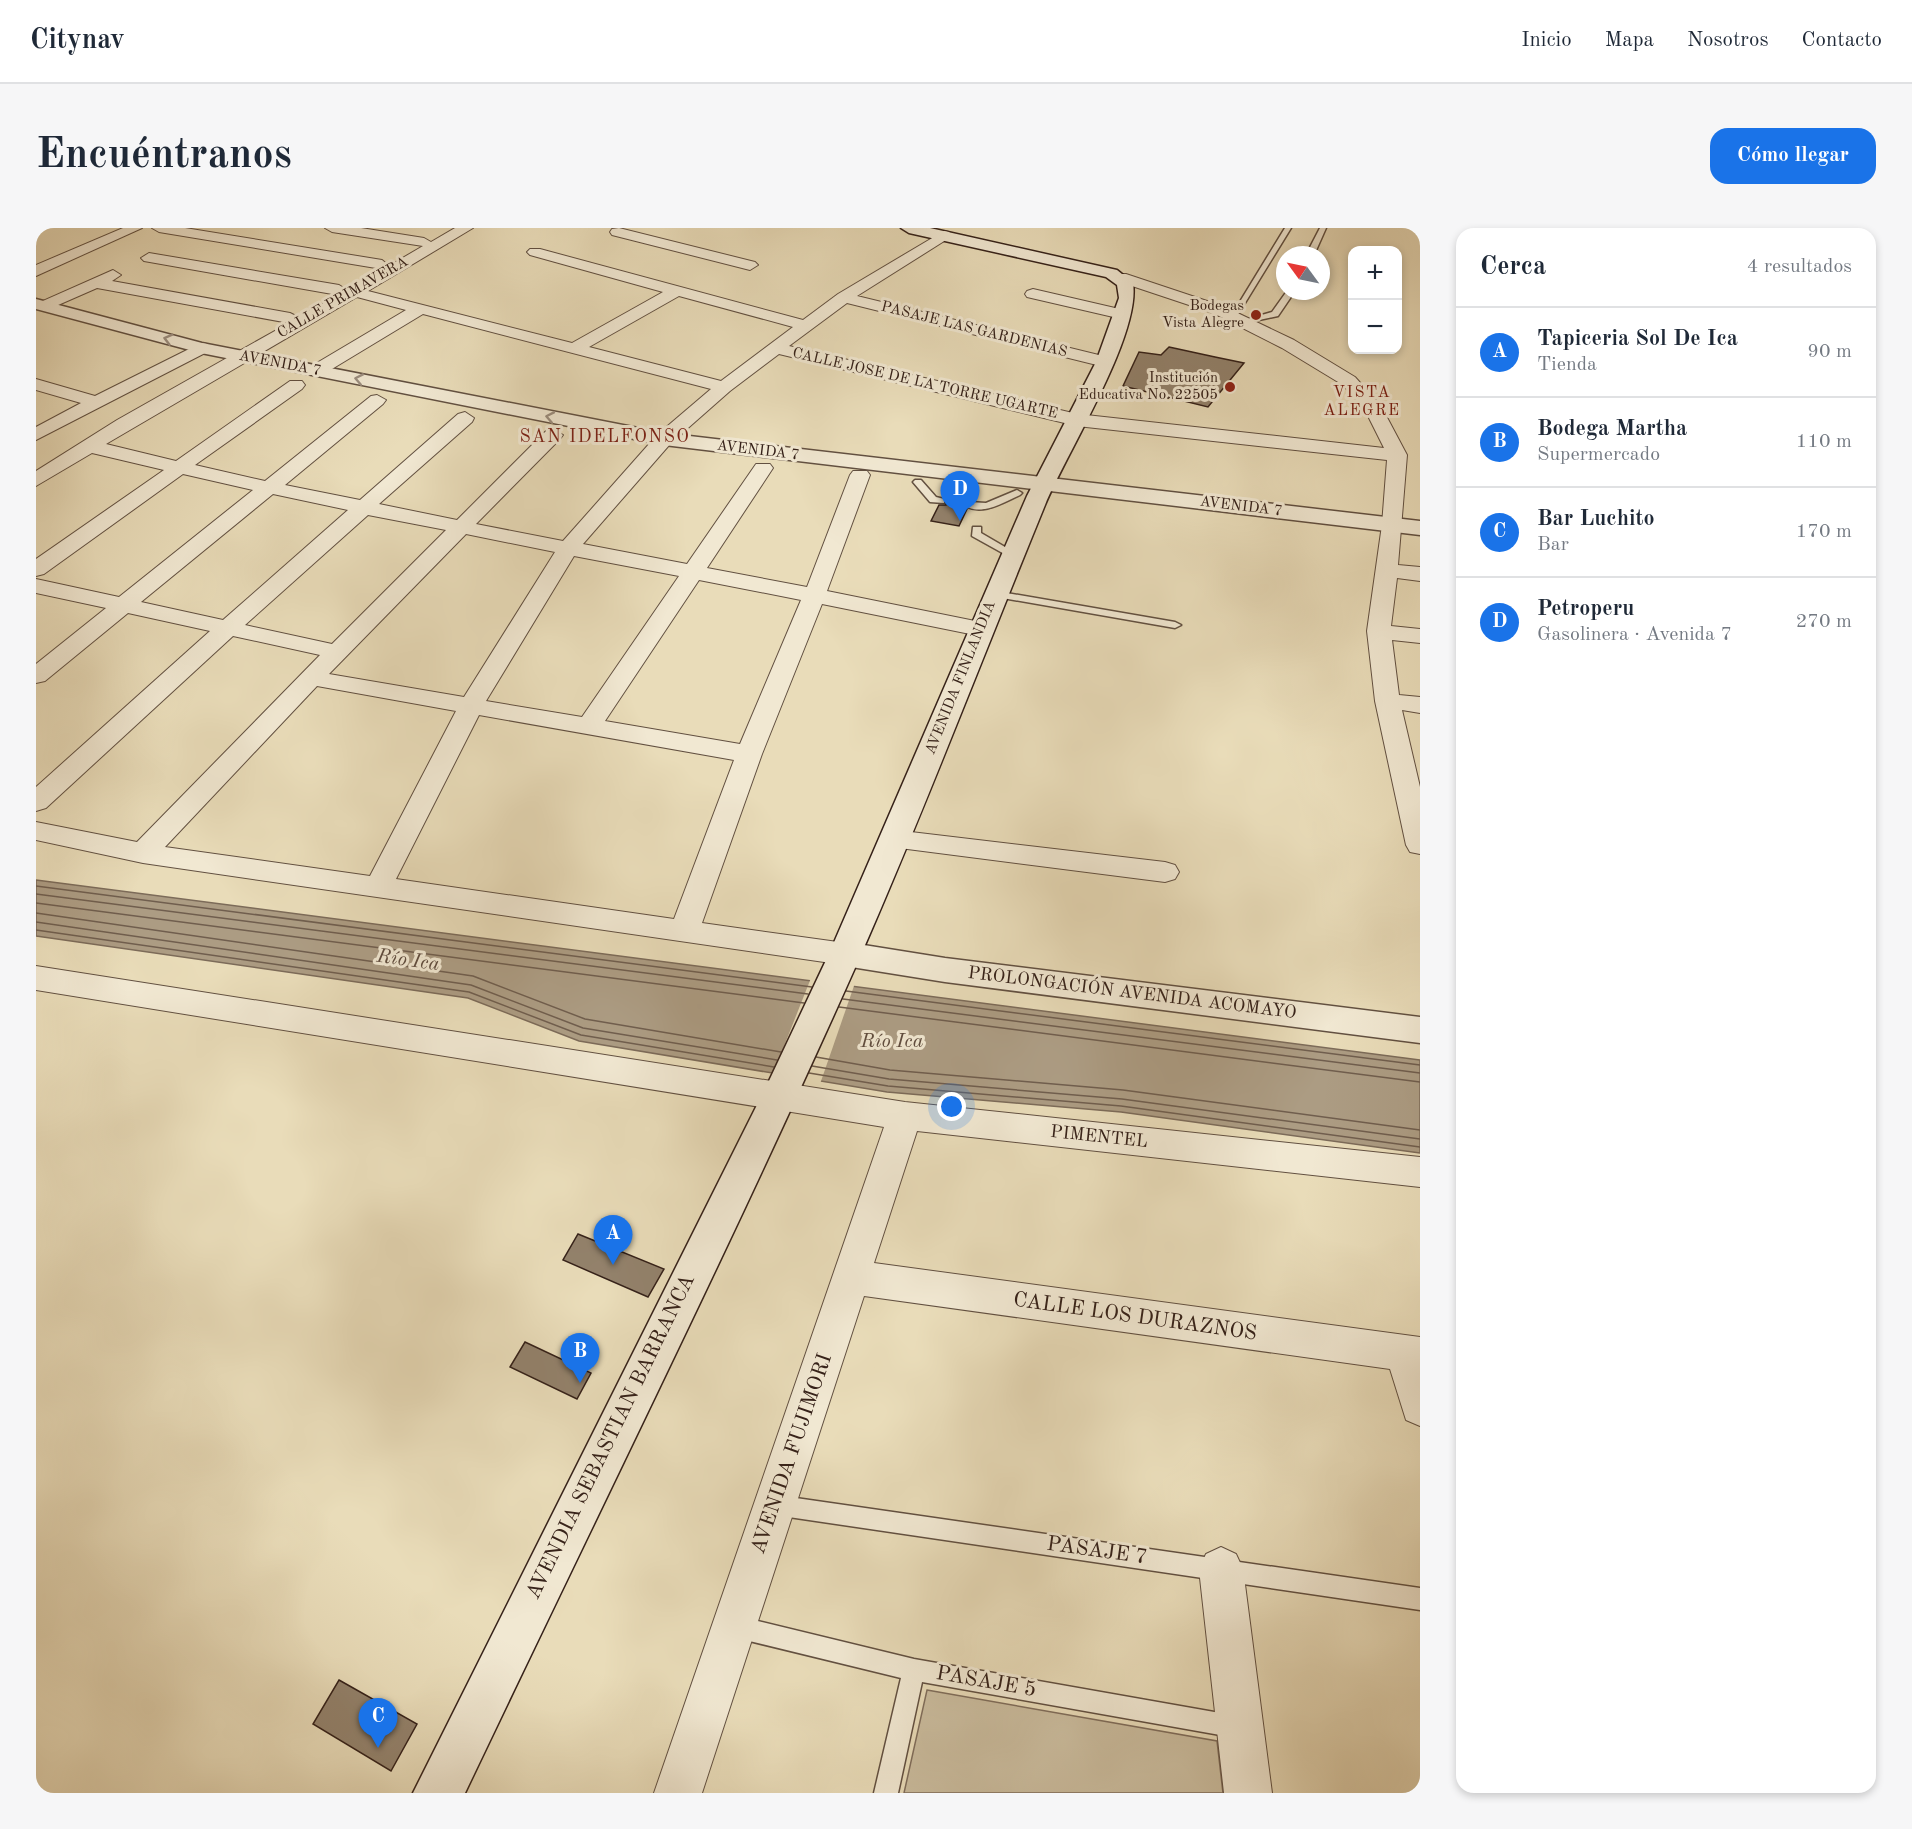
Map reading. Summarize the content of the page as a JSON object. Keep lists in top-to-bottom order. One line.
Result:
{"streets":{"street":["CALLE PRIMAVERA","PASAJE LAS GARDENIAS","AVENIDA 7","CALLE JOSE DE LA TORRE UGARTE","AVENIDA FINLANDIA","PROLONGACIÓN AVENIDA ACOMAYO","PIMENTEL","CALLE LOS DURAZNOS","AVENDIA SEBASTIAN BARRANCA","AVENIDA FUJIMORI"],"lane":["PASAJE 7","PASAJE 5"]},"crossings":[["CALLE PRIMAVERA","AVENIDA 7"],["PASAJE LAS GARDENIAS","AVENIDA FINLANDIA"],["AVENIDA 7","AVENIDA FINLANDIA"],["CALLE JOSE DE LA TORRE UGARTE","AVENIDA FINLANDIA"],["AVENIDA FINLANDIA","PROLONGACIÓN AVENIDA ACOMAYO"],["AVENIDA FINLANDIA","PIMENTEL"],["AVENIDA FINLANDIA","AVENDIA SEBASTIAN BARRANCA"],["PIMENTEL","AVENDIA SEBASTIAN BARRANCA"],["PIMENTEL","AVENIDA FUJIMORI"],["CALLE LOS DURAZNOS","AVENIDA FUJIMORI"],["AVENIDA FUJIMORI","PASAJE 7"],["AVENIDA FUJIMORI","PASAJE 5"]],"districts":["VISTA ALEGRE","SAN IDELFONSO"],"water":["Río Ica"],"places":["Bodegas Vista Alegre","Institución Educativa No. 22505"],"north":"top left","page":{"header":"Citynav","nav":["Inicio","Mapa","Nosotros","Contacto"],"buttons":"Cómo llegar","title":"Encuéntranos","heading":["Cerca","4 resultados"],"map_buttons":["+","−"],"list":[{"mark":"A","name":"Tapiceria Sol De Ica","note":"Tienda","value":"90 m"},{"mark":"B","name":"Bodega Martha","note":"Supermercado","value":"110 m"},{"mark":"C","name":"Bar Luchito","note":"Bar","value":"170 m"},{"mark":"D","name":"Petroperu","note":"Gasolinera · Avenida 7","value":"270 m"}],"pins":["D","A","B","C"]}}
